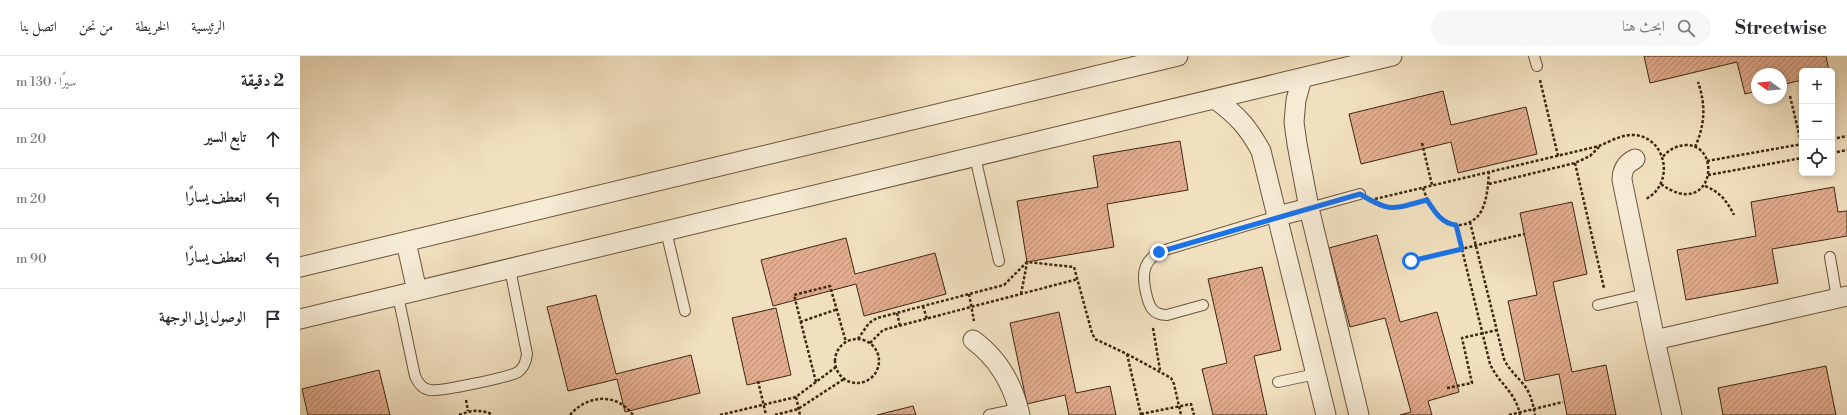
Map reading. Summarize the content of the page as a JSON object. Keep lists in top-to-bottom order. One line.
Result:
{"north":"left","page":{"header":"Streetwise","search":"ابحث هنا","nav":["الرئيسية","الخريطة","من نحن","اتصل بنا"],"heading":["2 دقيقة","سيرًا · 130 m"],"map_buttons":["+","−"],"list":[["تابع السير","20 m"],["انعطف يسارًا","20 m"],["انعطف يسارًا","90 m"],"الوصول إلى الوجهة"]}}
